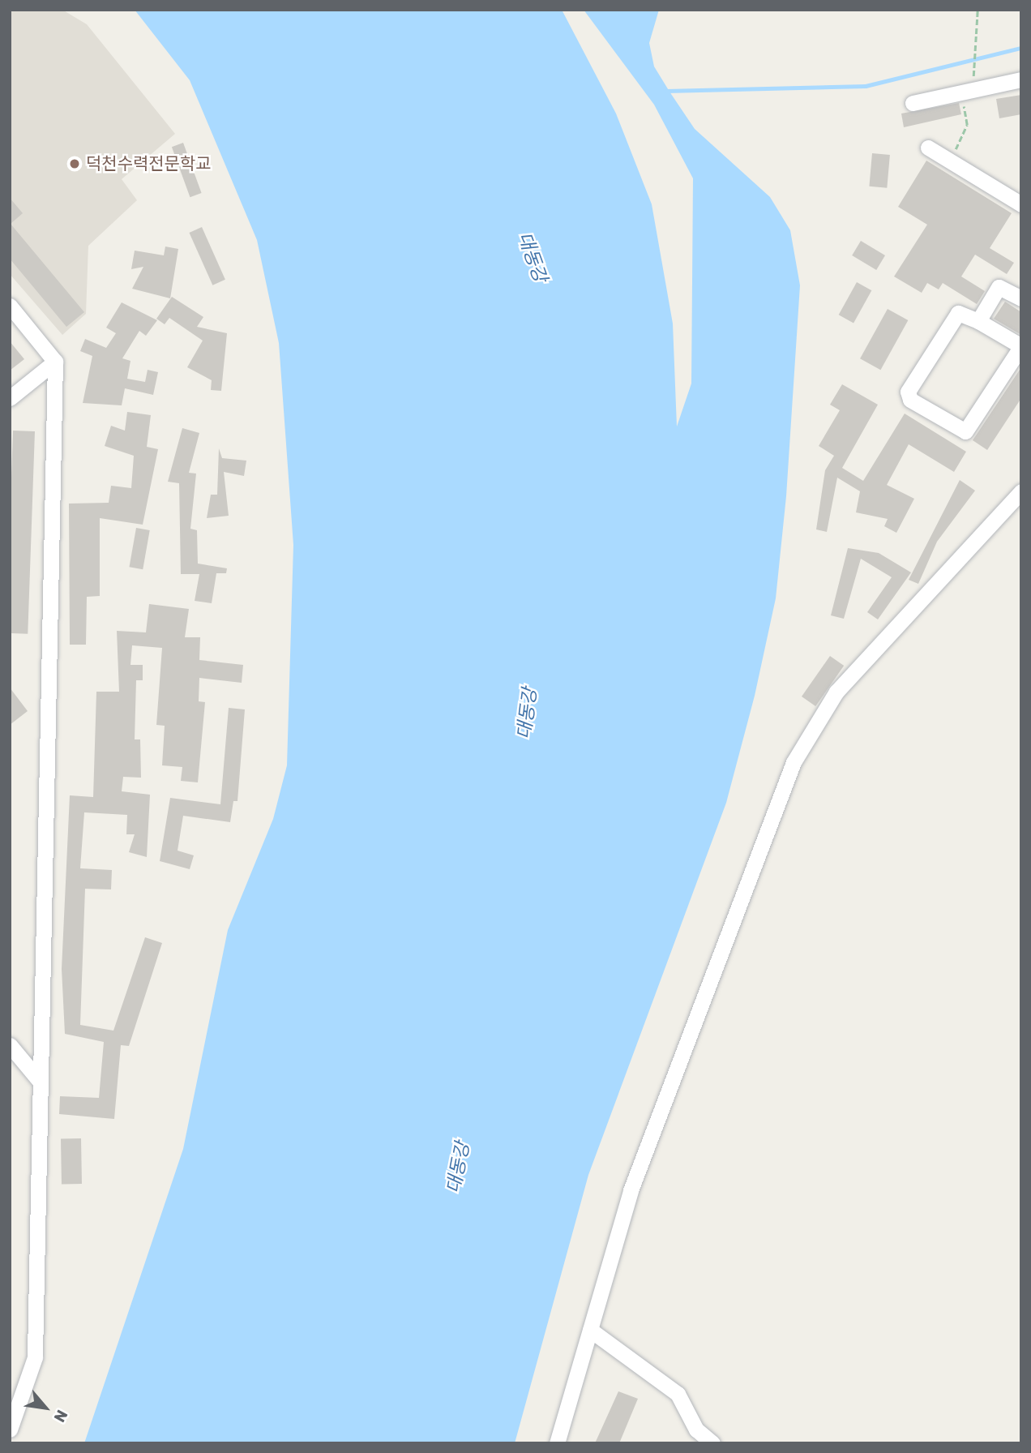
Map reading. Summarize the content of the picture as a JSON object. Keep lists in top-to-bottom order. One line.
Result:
{"water":["대동강"],"places":["덕천수력전문학교"],"north":"bottom right"}
